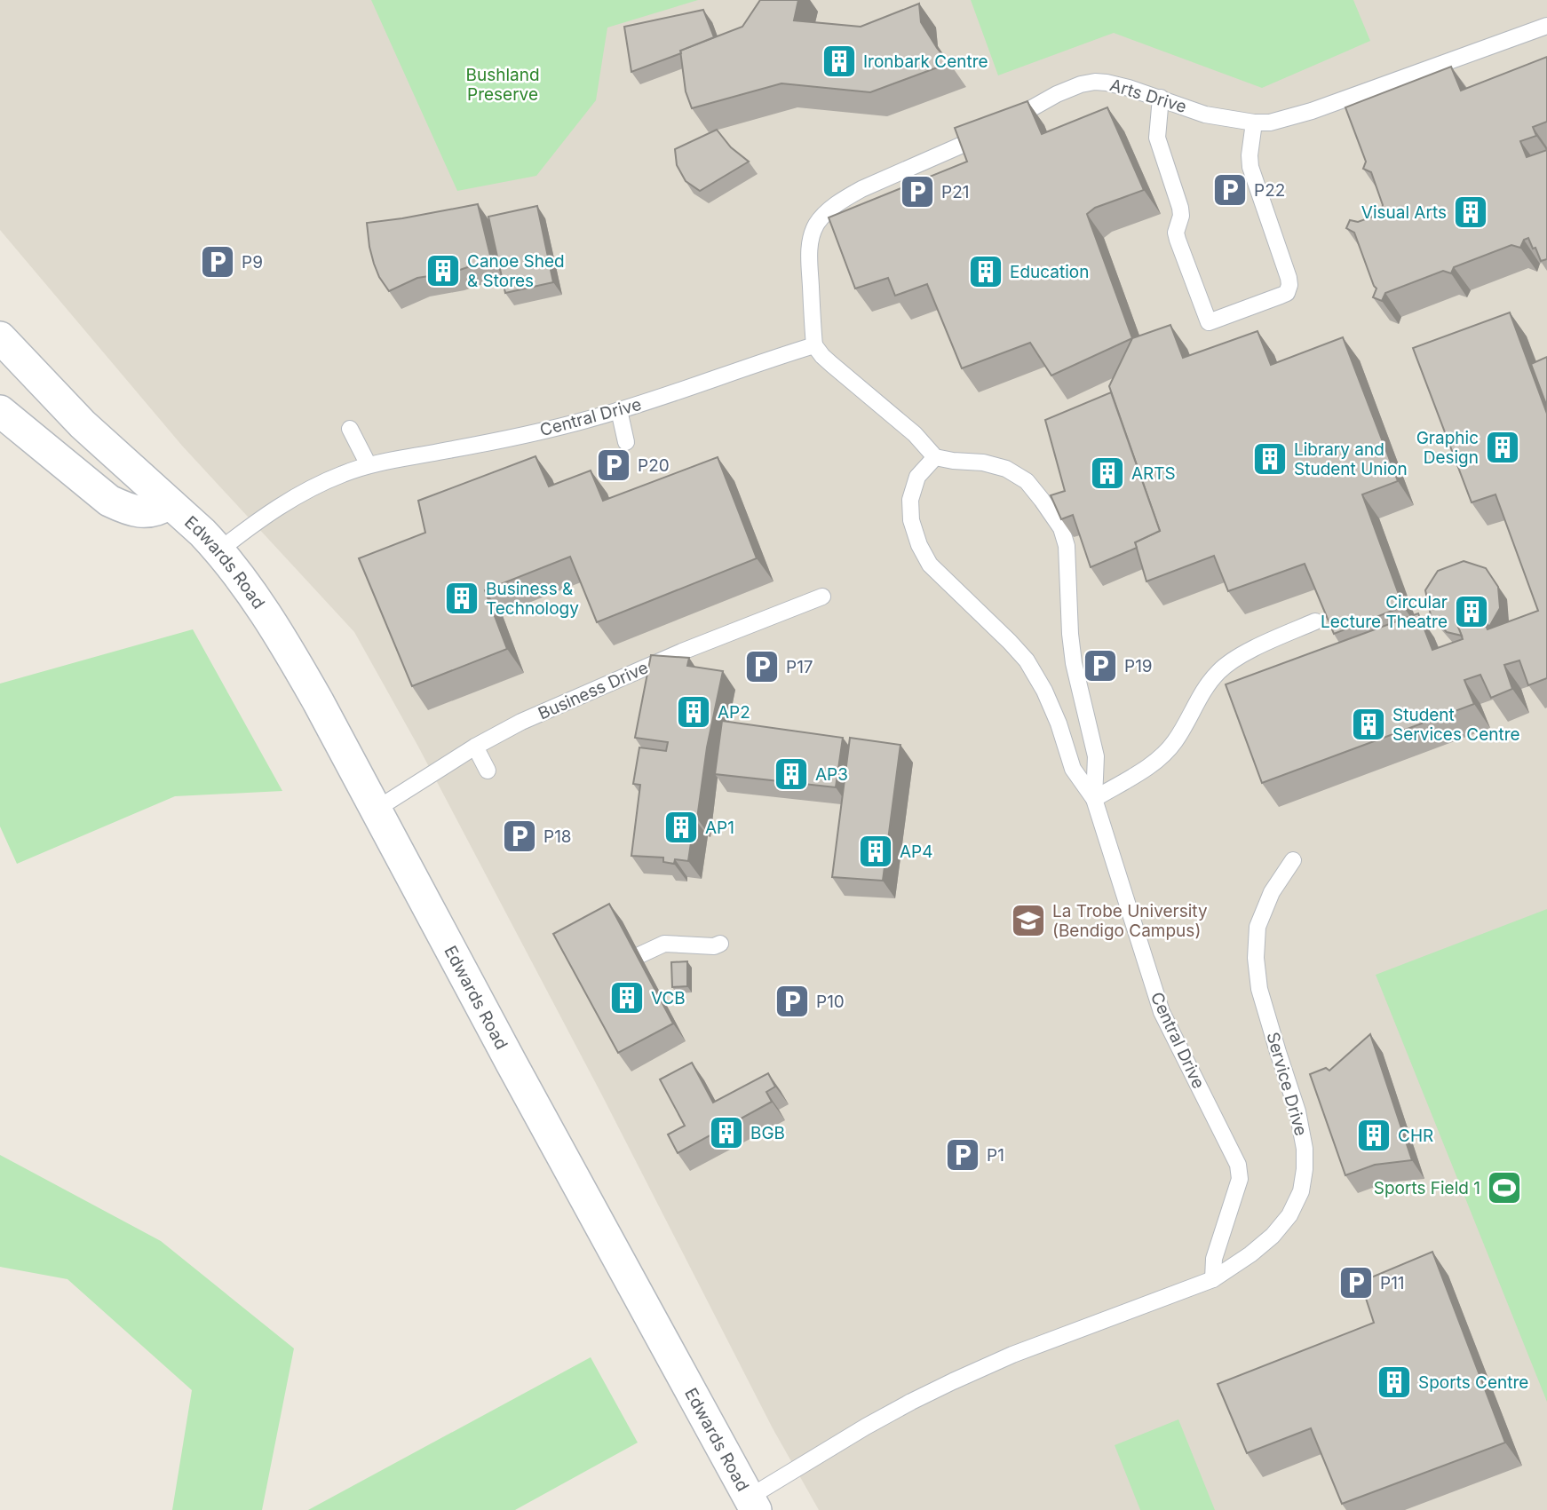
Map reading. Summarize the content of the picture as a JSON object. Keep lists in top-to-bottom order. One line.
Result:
{"streets":{"street":["Edwards Road"],"lane":["Arts Drive","Central Drive","Business Drive","Service Drive"]},"crossings":[["Arts Drive","Central Drive"],["Central Drive","Edwards Road"],["Central Drive","Service Drive"],["Edwards Road","Business Drive"],["Edwards Road","Service Drive"]],"parks":["Bushland Preserve"],"places":{"building":["Ironbark Centre","Visual Arts","Canoe Shed & Stores","Education","Graphic Design","Library and Student Union","ARTS","Business & Technology","Circular Lecture Theatre","AP2","Student Services Centre","AP3","AP1","AP4","VCB","BGB","CHR","Sports Centre"],"parking":["P22","P21","P9","P20","P19","P17","P18","P10","P1","P11"],"school or university":["La Trobe University (Bendigo Campus)"],"sports":["Sports Field 1"]}}
